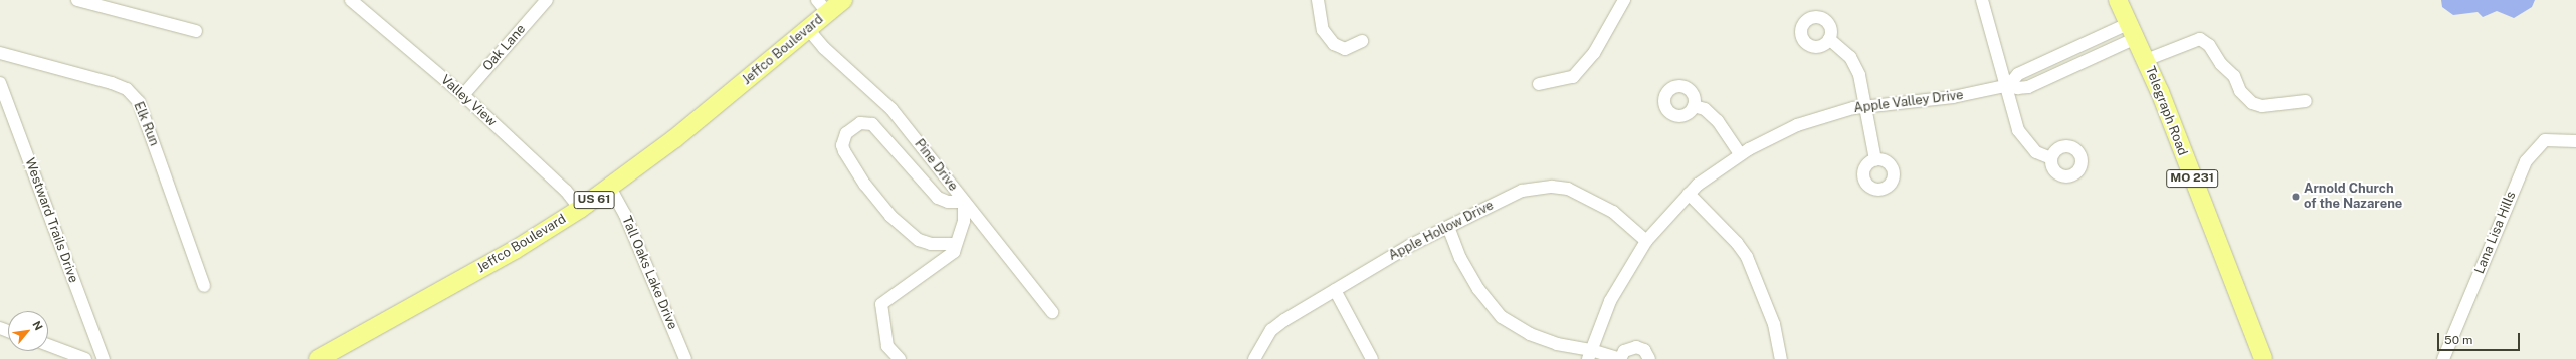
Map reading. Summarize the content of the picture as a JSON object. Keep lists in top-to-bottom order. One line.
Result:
{"streets":{"main road":["Jeffco Boulevard","Telegraph Road","MO 231","US 61"],"street":["Oak Lane","Valley View","Apple Valley Drive","Elk Run","Pine Drive","Westward Trails Drive","Apple Hollow Drive","Lana Lisa Hills","Tall Oaks Lake Drive"]},"crossings":[["Oak Lane","Valley View"],["Jeffco Boulevard","Valley View"],["Jeffco Boulevard","Pine Drive"],["Jeffco Boulevard","Tall Oaks Lake Drive"],["Apple Valley Drive","Telegraph Road"],["Apple Valley Drive","Apple Hollow Drive"]],"places":["Arnold Church of the Nazarene"],"scale_bar":"50 m","north":"top right"}
